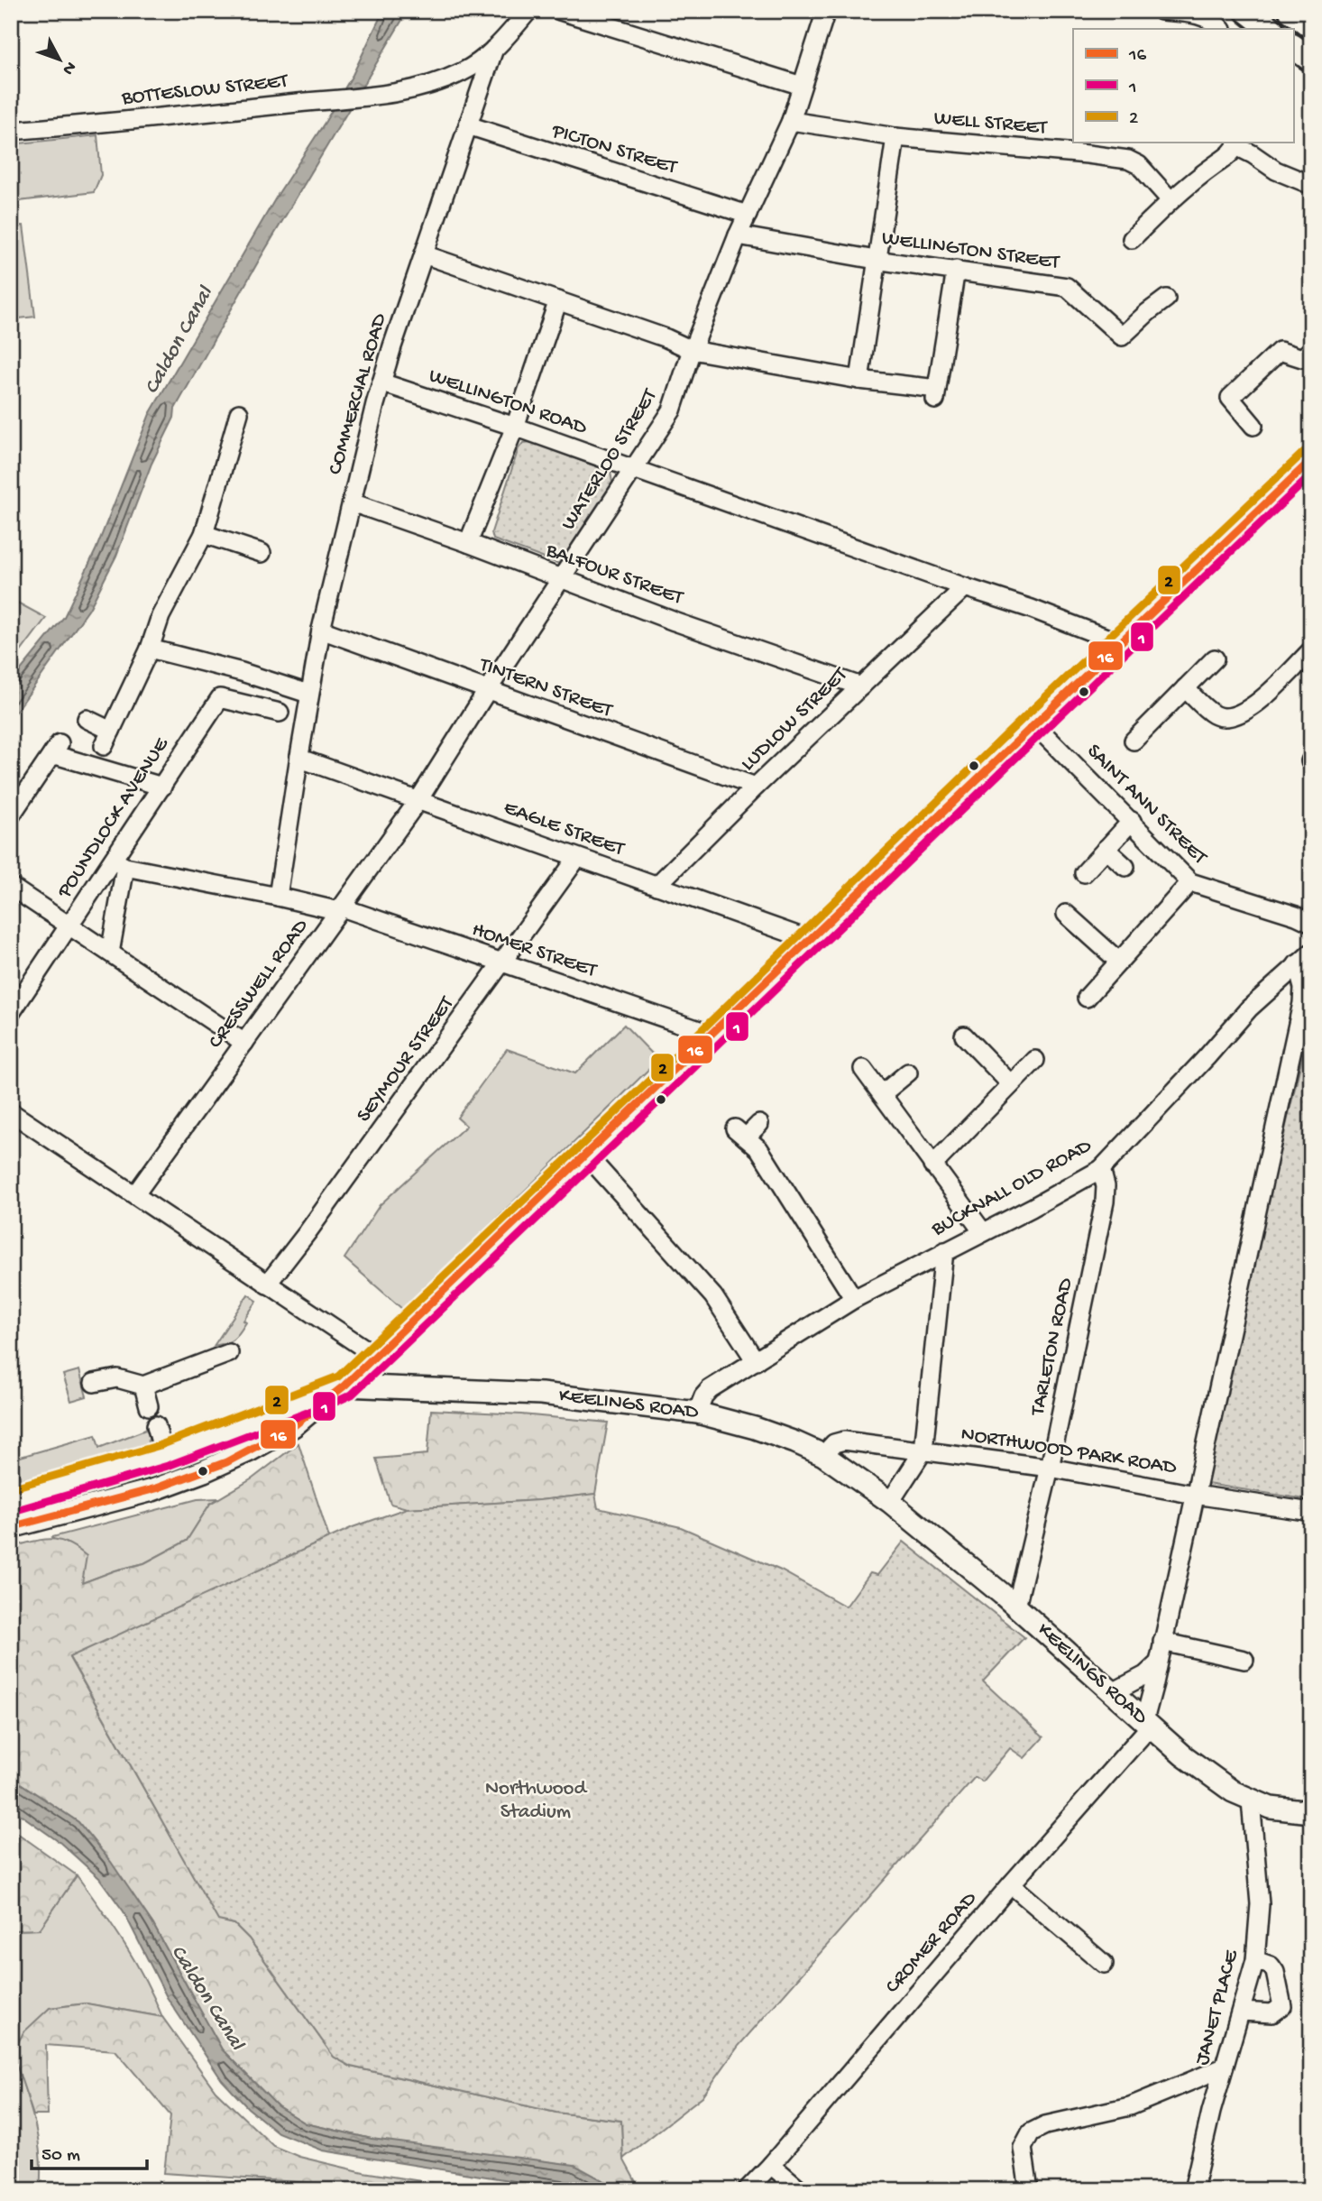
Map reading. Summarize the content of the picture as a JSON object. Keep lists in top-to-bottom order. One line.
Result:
{"streets":{"main road":["KEELINGS ROAD"],"street":["BOTTESLOW STREET","WELL STREET","PICTON STREET","WELLINGTON STREET","COMMERCIAL ROAD","WELLINGTON ROAD","WATERLOO STREET","BALFOUR STREET","TINTERN STREET","LUDLOW STREET","SAINT ANN STREET","POUNDLOCK AVENUE","EAGLE STREET","HOMER STREET","CRESSWELL ROAD","SEYMOUR STREET","BUCKNALL OLD ROAD","TARLETON ROAD","NORTHWOOD PARK ROAD","CROMER ROAD","JANET PLACE"]},"crossings":[["BOTTESLOW STREET","COMMERCIAL ROAD"],["WELL STREET","WATERLOO STREET"],["PICTON STREET","COMMERCIAL ROAD"],["PICTON STREET","WATERLOO STREET"],["WELLINGTON STREET","WATERLOO STREET"],["COMMERCIAL ROAD","WELLINGTON ROAD"],["COMMERCIAL ROAD","BALFOUR STREET"],["COMMERCIAL ROAD","TINTERN STREET"],["COMMERCIAL ROAD","EAGLE STREET"],["COMMERCIAL ROAD","HOMER STREET"],["WELLINGTON ROAD","WATERLOO STREET"],["WELLINGTON ROAD","LUDLOW STREET"],["WATERLOO STREET","BALFOUR STREET"],["WATERLOO STREET","TINTERN STREET"],["WATERLOO STREET","EAGLE STREET"],["WATERLOO STREET","CRESSWELL ROAD"],["BALFOUR STREET","LUDLOW STREET"],["TINTERN STREET","LUDLOW STREET"],["LUDLOW STREET","EAGLE STREET"],["POUNDLOCK AVENUE","HOMER STREET"],["EAGLE STREET","CRESSWELL ROAD"],["EAGLE STREET","SEYMOUR STREET"],["HOMER STREET","CRESSWELL ROAD"],["HOMER STREET","SEYMOUR STREET"],["BUCKNALL OLD ROAD","TARLETON ROAD"],["BUCKNALL OLD ROAD","KEELINGS ROAD"],["TARLETON ROAD","KEELINGS ROAD"],["TARLETON ROAD","NORTHWOOD PARK ROAD"],["KEELINGS ROAD","NORTHWOOD PARK ROAD"],["KEELINGS ROAD","CROMER ROAD"],["KEELINGS ROAD","JANET PLACE"]],"water":["Caldon Canal"],"parks":["Northwood Stadium"],"lines":["transit line 2","transit line 16","transit line 1"],"legend":["16","1","2"],"scale_bar":"50 m","north":"bottom right"}
